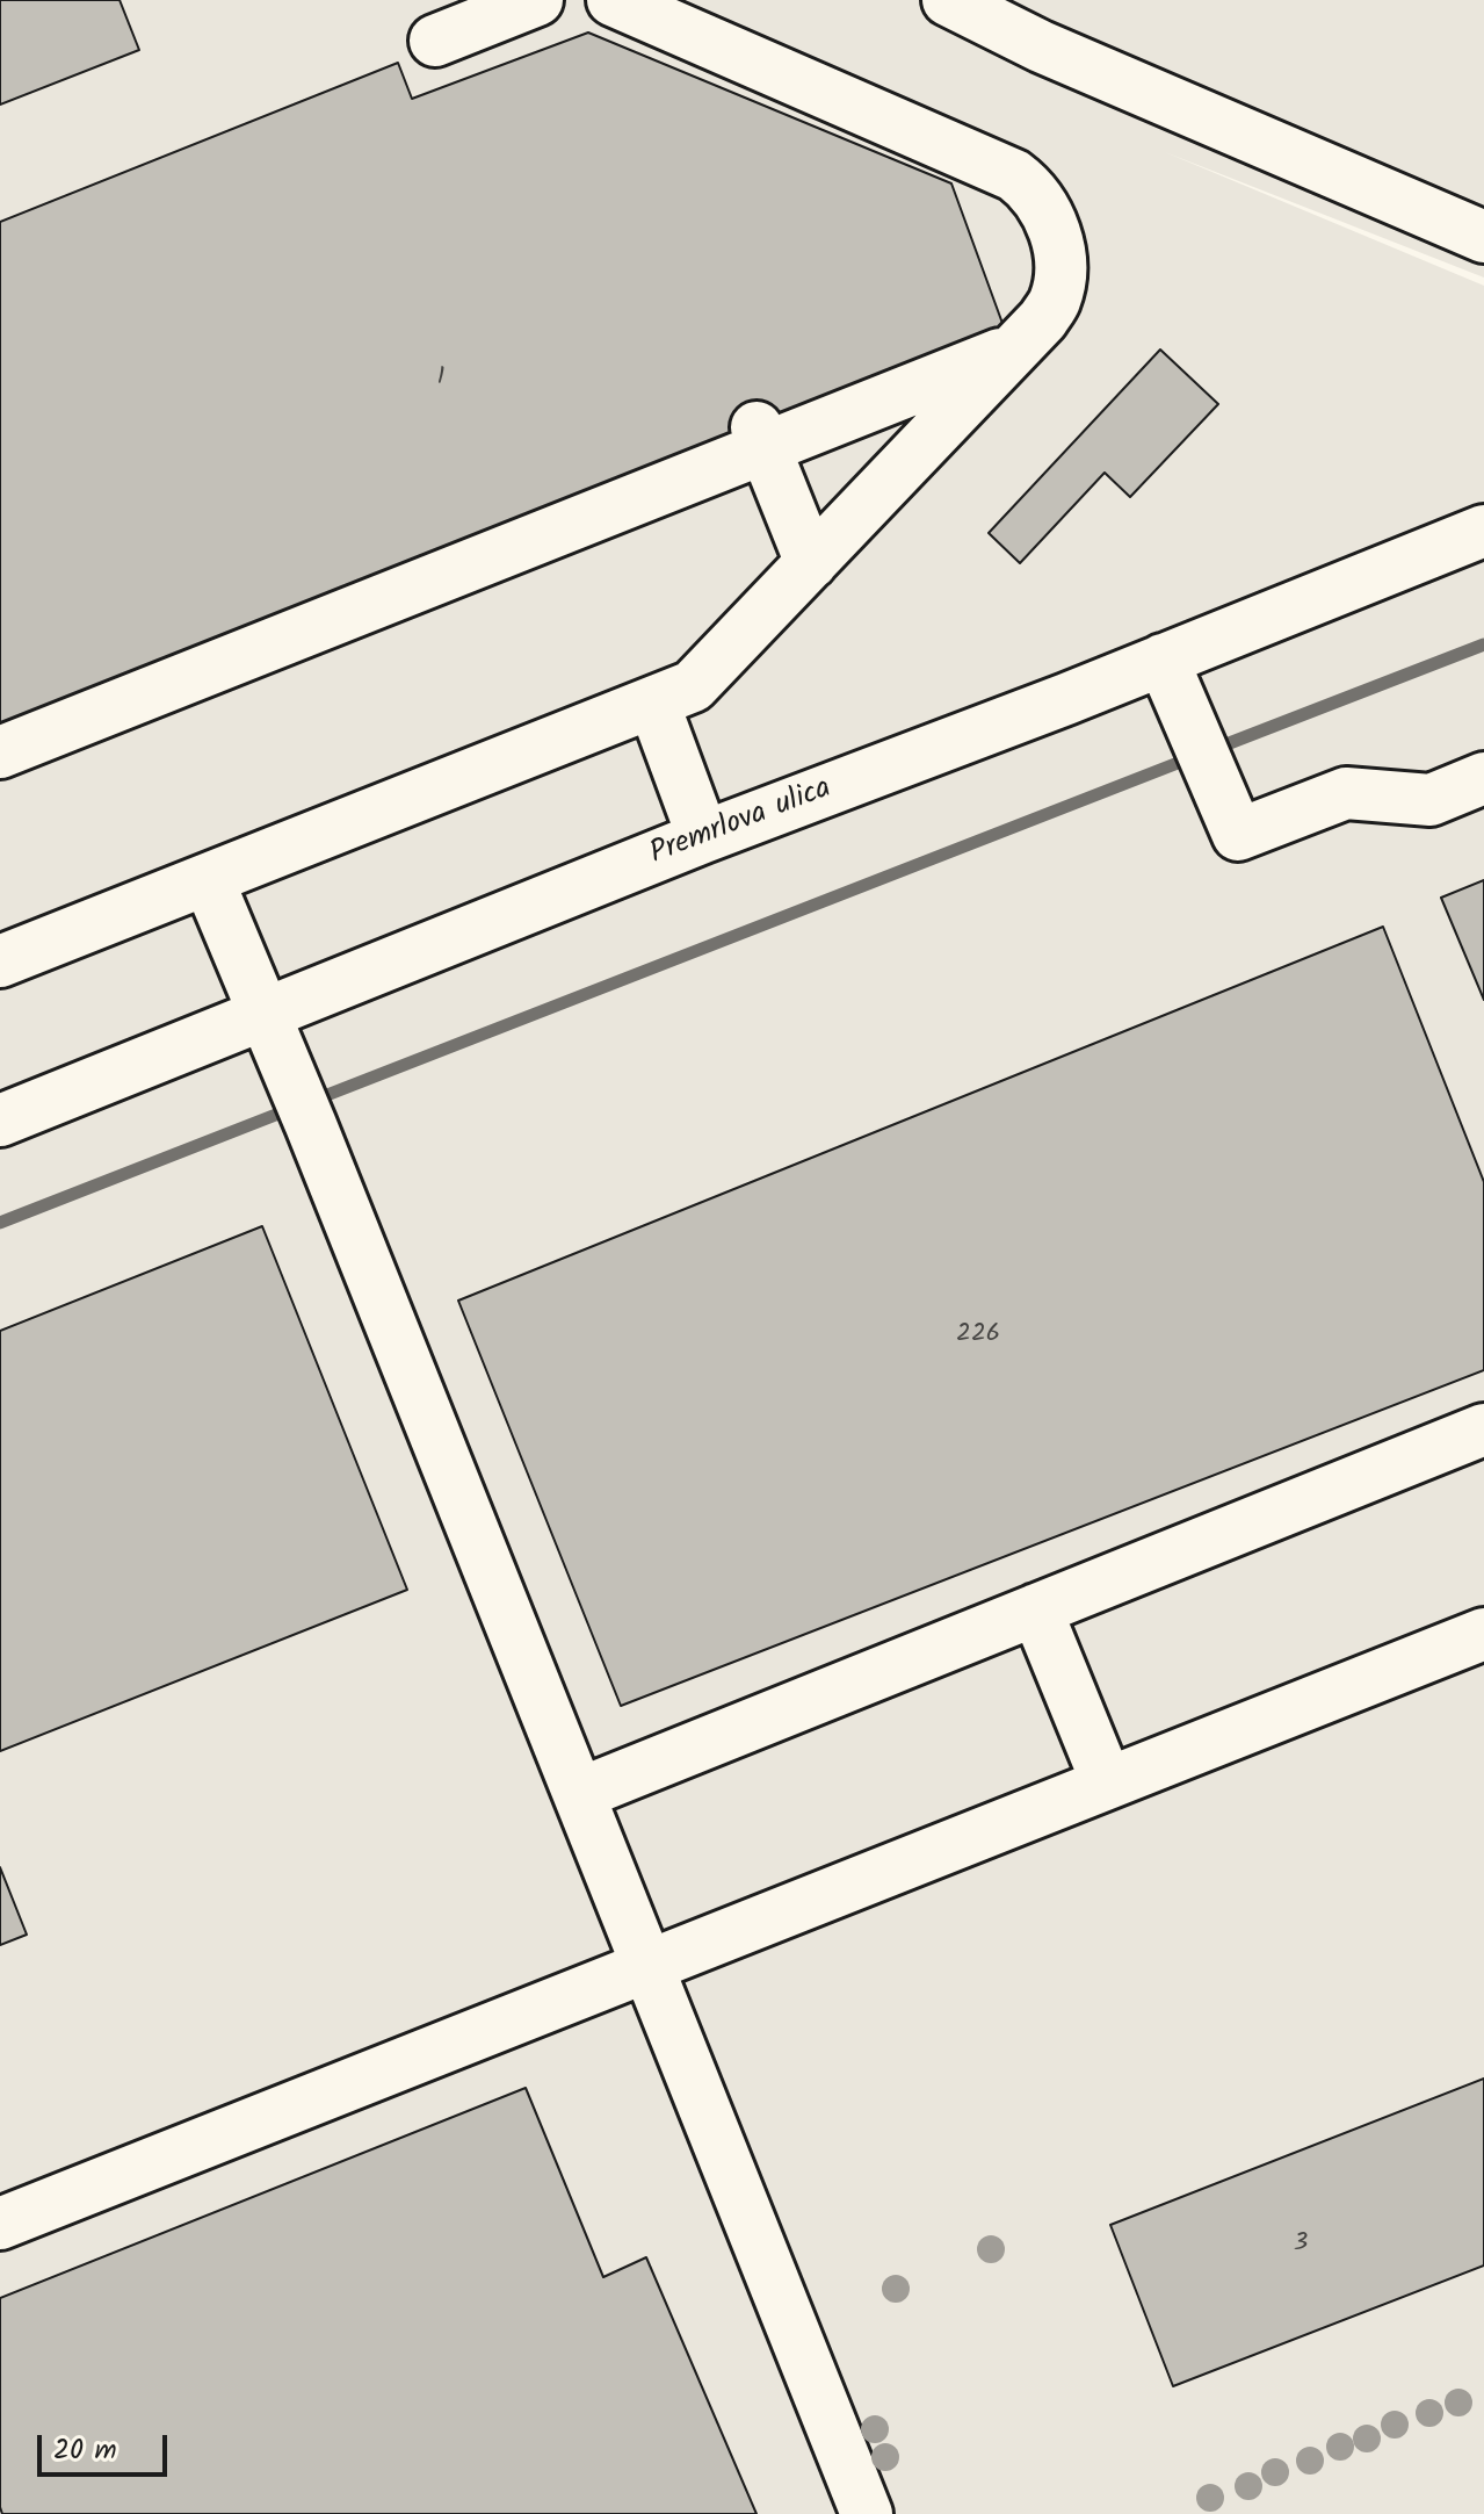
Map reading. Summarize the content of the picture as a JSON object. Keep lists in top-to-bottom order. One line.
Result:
{"streets":{"street":["Premrlova ulica"]},"house_numbers":["1","226","3"],"scale_bar":"20 m"}
